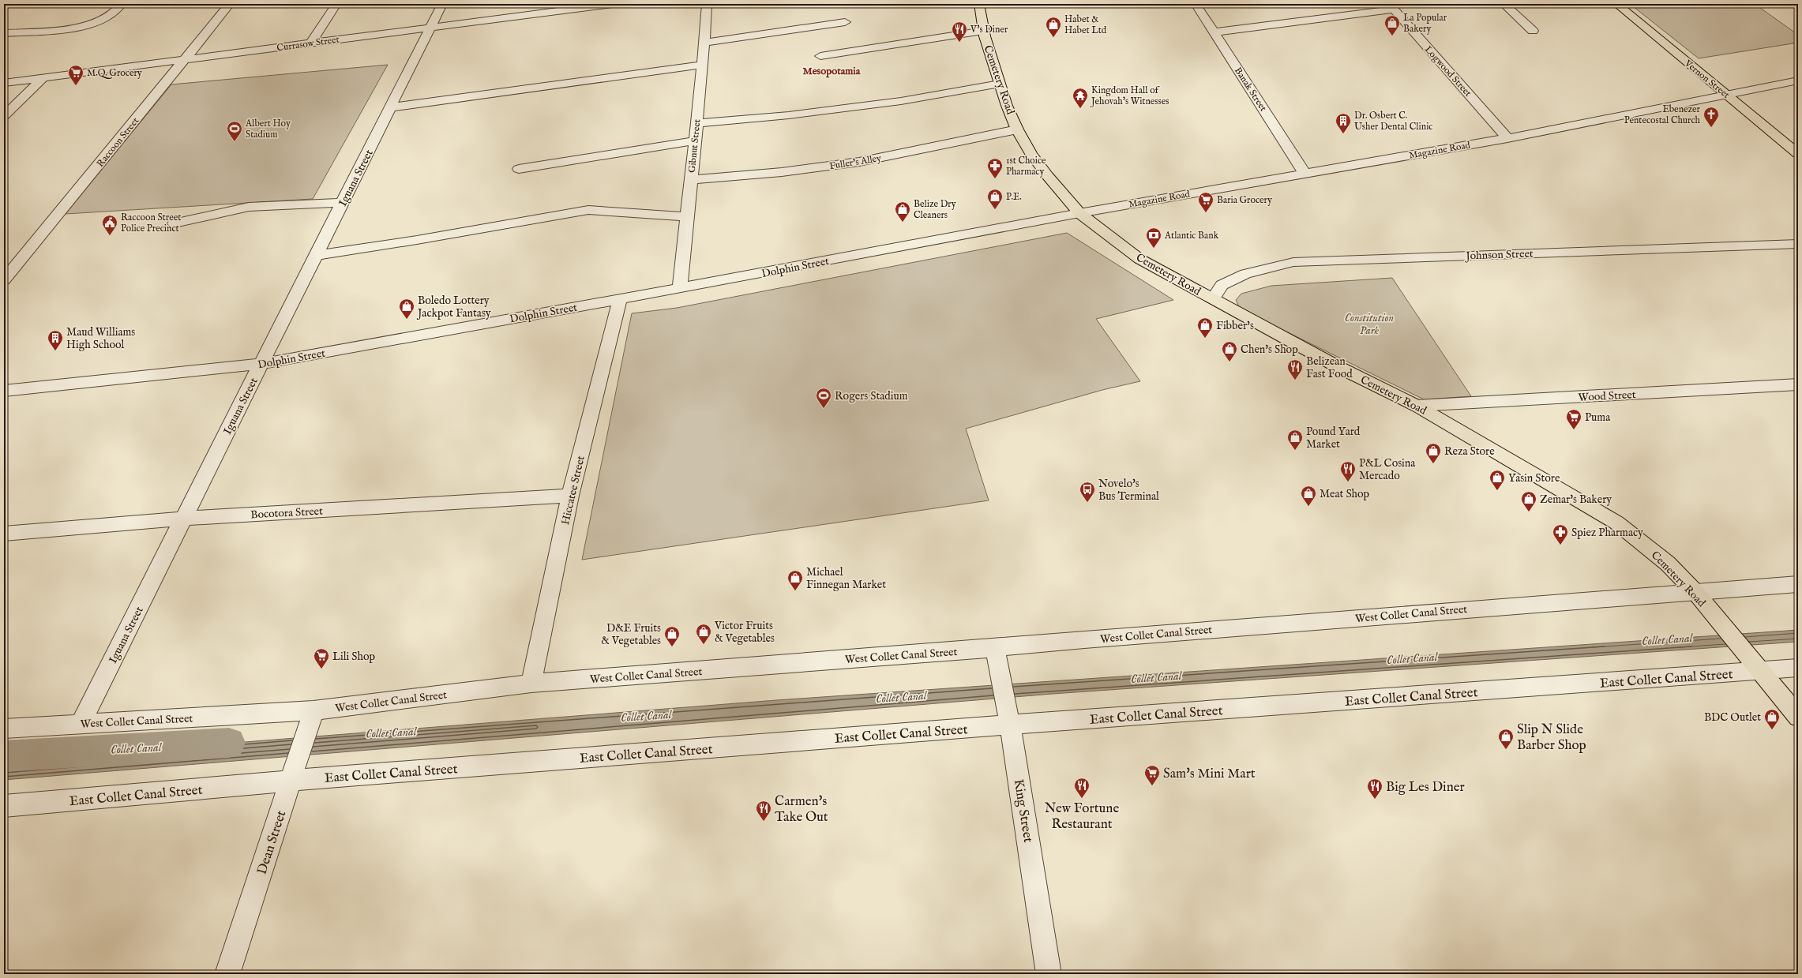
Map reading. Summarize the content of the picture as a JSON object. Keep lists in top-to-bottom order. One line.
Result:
{"streets":{"main road":["Vernon Street","Cemetery Road"],"street":["Currasow Street","Logwood Street","Banak Street","Raccoon Street","Gibnut Street","Magazine Road","Fuller's Alley","Iguana Street","Johnson Street","Dolphin Street","Wood Street","Hiccatee Street","Bocotora Street","West Collet Canal Street","East Collet Canal Street","King Street","Dean Street"]},"crossings":[["Currasow Street","Raccoon Street"],["Currasow Street","Iguana Street"],["Logwood Street","Magazine Road"],["Vernon Street","Magazine Road"],["Cemetery Road","Magazine Road"],["Cemetery Road","Fuller's Alley"],["Cemetery Road","Johnson Street"],["Cemetery Road","Dolphin Street"],["Cemetery Road","Wood Street"],["Cemetery Road","West Collet Canal Street"],["Cemetery Road","East Collet Canal Street"],["Banak Street","Magazine Road"],["Gibnut Street","Fuller's Alley"],["Gibnut Street","Dolphin Street"],["Magazine Road","Dolphin Street"],["Iguana Street","Dolphin Street"],["Iguana Street","Bocotora Street"],["Iguana Street","West Collet Canal Street"],["Dolphin Street","Hiccatee Street"],["Hiccatee Street","Bocotora Street"],["Hiccatee Street","West Collet Canal Street"],["West Collet Canal Street","King Street"],["West Collet Canal Street","Dean Street"],["East Collet Canal Street","King Street"],["East Collet Canal Street","Dean Street"]],"districts":["Mesopotamia"],"water":["Collet Canal"],"parks":["Constitution Park"],"places":{"shop":["La Popular Bakery","Habet & Habet Ltd","P.E.","Belize Dry Cleaners","Boledo Lottery Jackpot Fantasy","Fibber's","Chen's Shop","Pound Yard Market","Reza Store","Yasin Store","Meat Shop","Zemar's Bakery","Michael Finnegan Market","Victor Fruits & Vegetables","D&E Fruits & Vegetables","BDC Outlet","Slip N Slide Barber Shop"],"restaurant":["V's Diner","Belizean Fast Food","P&L Cosina Mercado","New Fortune Restaurant","Big Les Diner","Carmen's Take Out"],"supermarket":["M.Q. Grocery","Baria Grocery","Puma","Lili Shop","Sam's Mini Mart"],"temple":["Kingdom Hall of Jehovah's Witnesses"],"church":["Ebenezer Pentecostal Church"],"building":["Dr. Osbert C. Usher Dental Clinic","Maud Williams High School"],"sports":["Albert Hoy Stadium","Rogers Stadium"],"pharmacy":["1st Choice Pharmacy","Spiez Pharmacy"],"public building":["Raccoon Street Police Precinct"],"bank":["Atlantic Bank"],"bus stop":["Novelo's Bus Terminal"]}}
